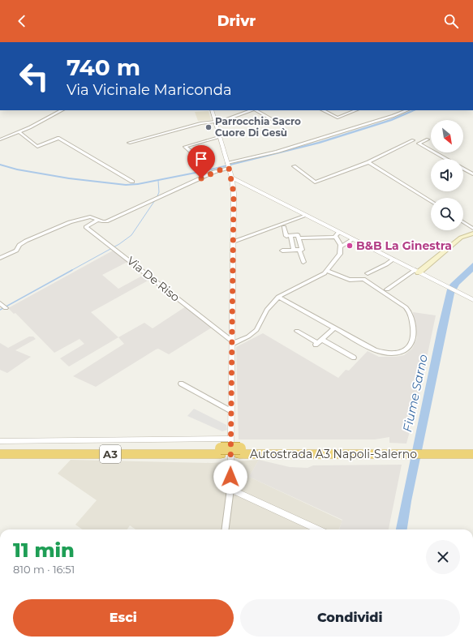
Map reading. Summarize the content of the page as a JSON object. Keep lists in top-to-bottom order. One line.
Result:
{"streets":{"highway":["A3","Autostrada A3 Napoli-Salerno"],"street":["Via De Riso"]},"water":["Fiume Sarno"],"places":["Parrocchia Sacro Cuore Di Gesù","B&B La Ginestra"],"north":"bottom right","page":{"header":"Drivr","turn":["740 m","Via Vicinale Mariconda"],"heading":["11 min","810 m · 16:51"],"buttons":["Esci","Condividi"]}}
